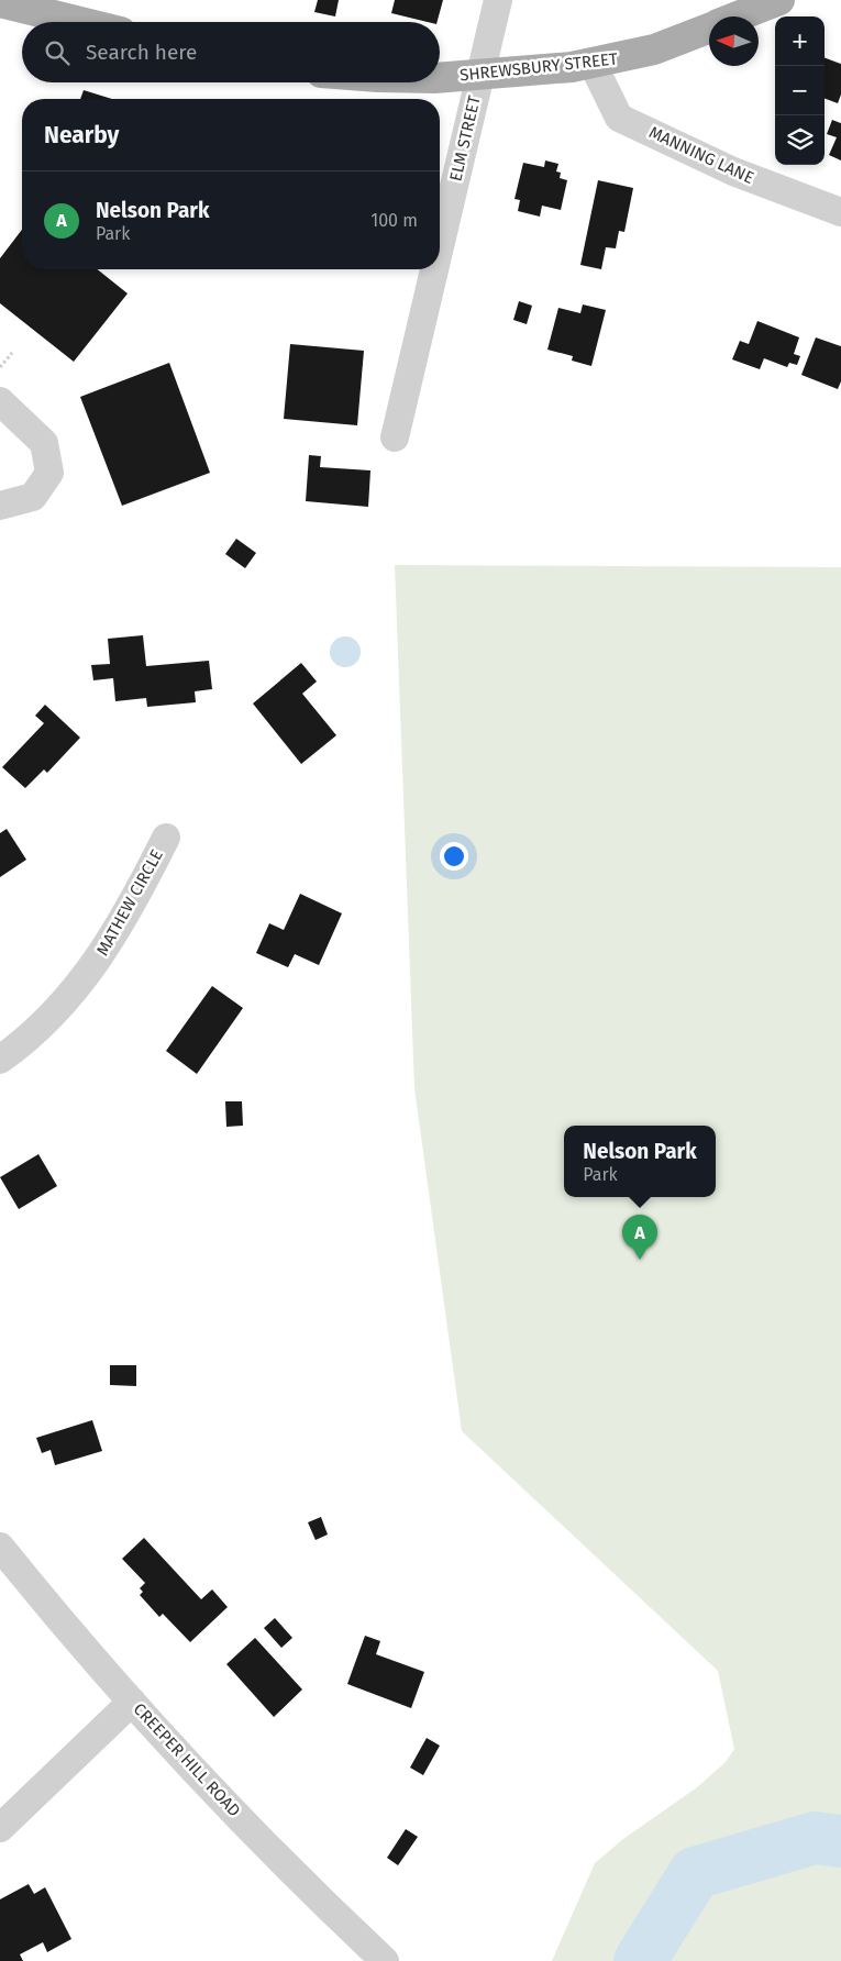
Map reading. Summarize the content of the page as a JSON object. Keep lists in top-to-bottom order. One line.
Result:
{"streets":{"main road":["SHREWSBURY STREET"],"street":["ELM STREET","MANNING LANE","MATHEW CIRCLE","CREEPER HILL ROAD"]},"crossings":[["SHREWSBURY STREET","ELM STREET"],["SHREWSBURY STREET","MANNING LANE"]],"north":"left","page":{"map_buttons":["+","−"],"search":"Search here","heading":"Nearby","list":[{"mark":"A","name":"Nelson Park","note":"Park","value":"100 m"}],"popup":["Nelson Park","Park"],"pins":"A"}}
